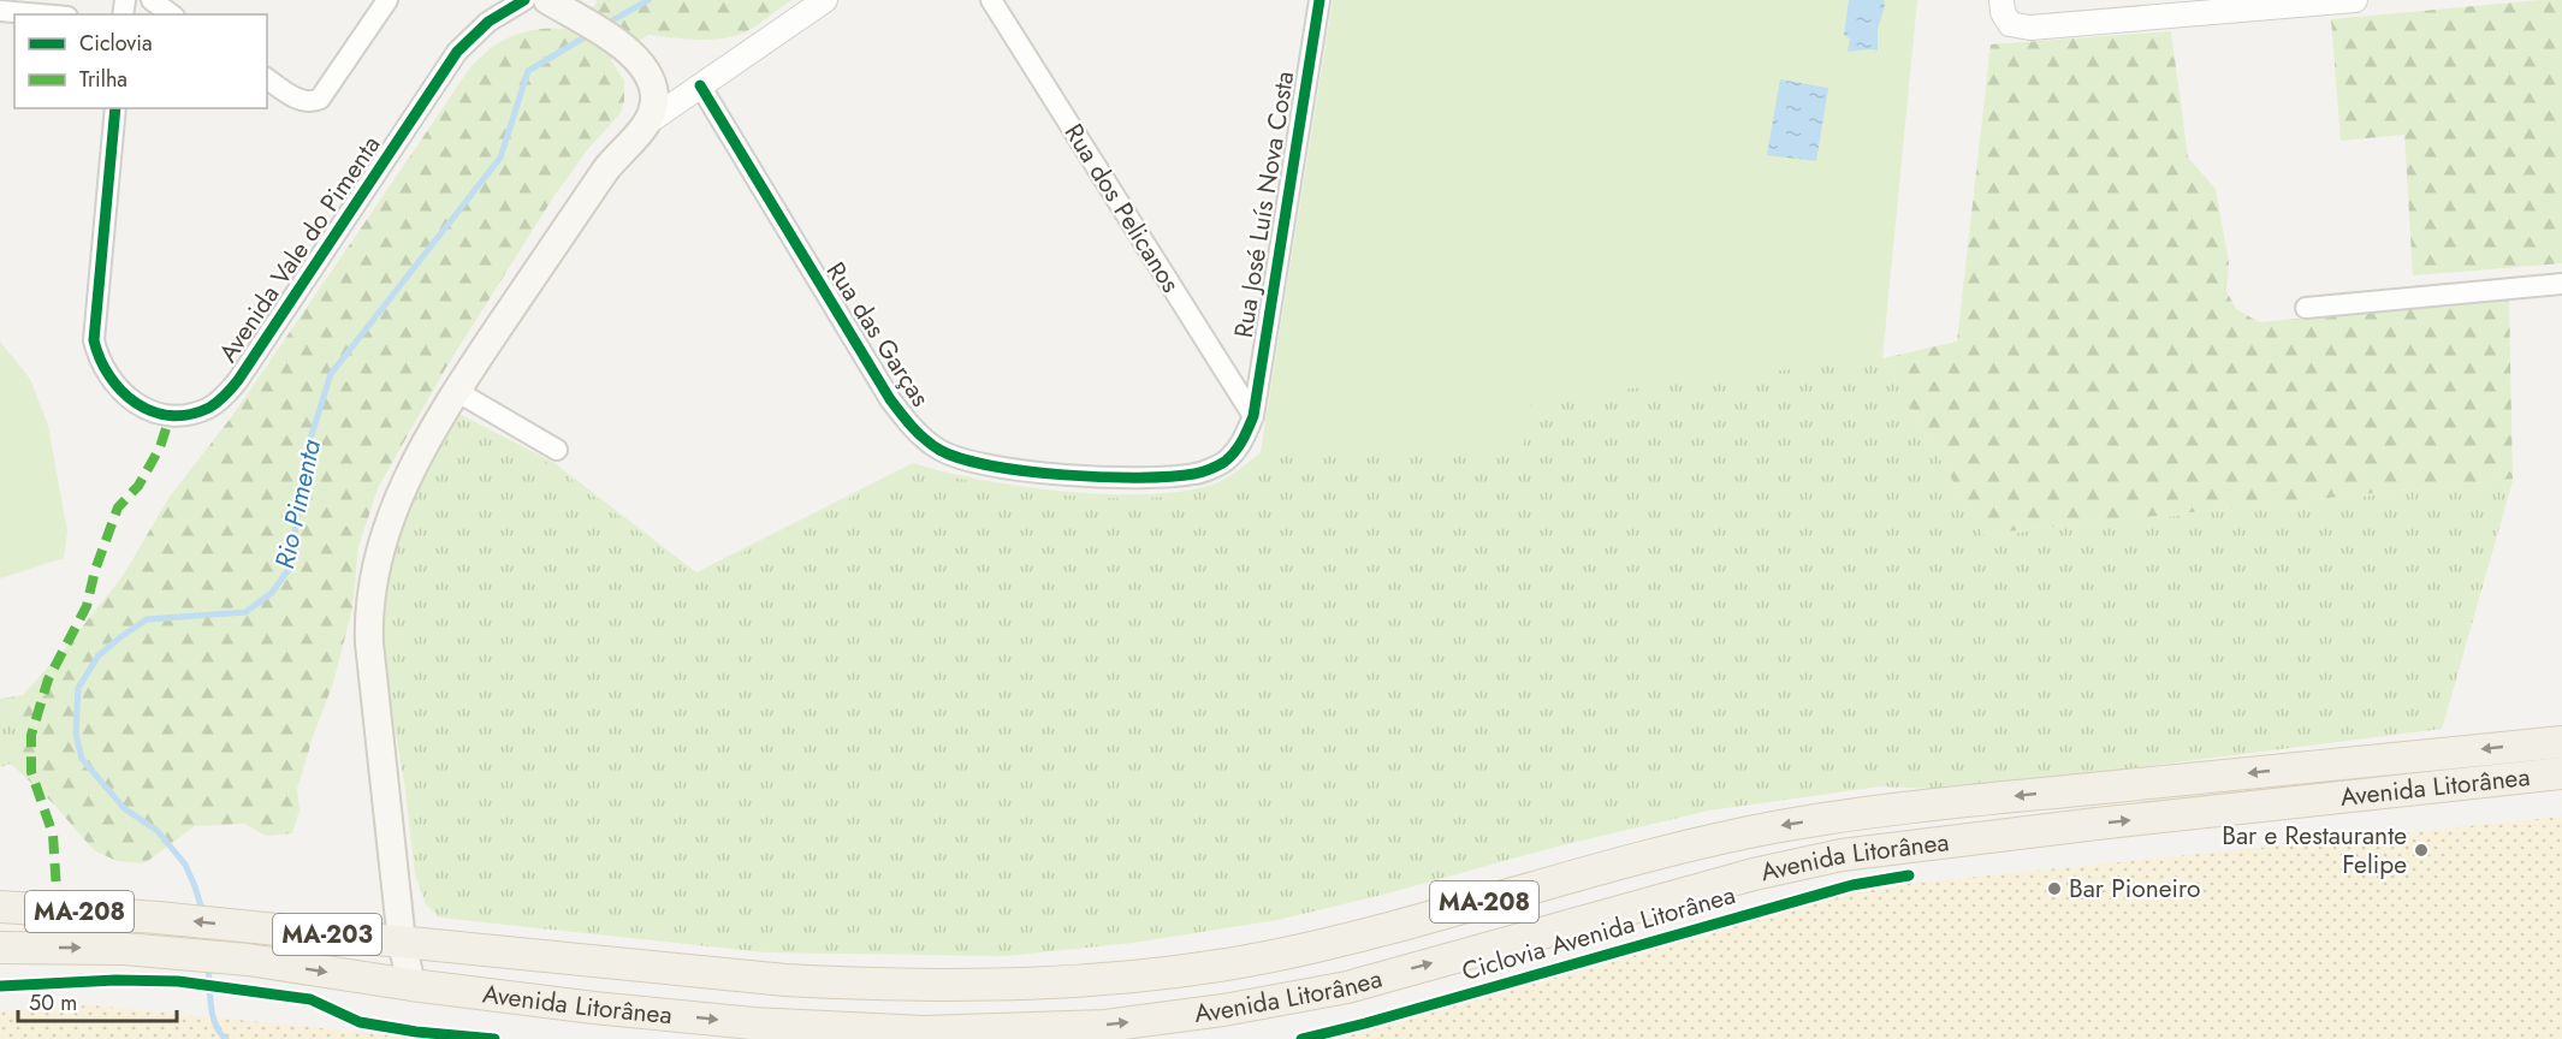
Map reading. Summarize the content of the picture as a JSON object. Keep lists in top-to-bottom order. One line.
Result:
{"streets":{"main road":["Avenida Litorânea","MA-208","MA-203"],"street":["Rua José Luís Nova Costa","Rua dos Pelicanos","Avenida Vale do Pimenta","Rua das Garças"],"cycle path":["Ciclovia Avenida Litorânea"]},"crossings":[["Rua José Luís Nova Costa","Rua dos Pelicanos"],["Rua José Luís Nova Costa","Rua das Garças"],["Rua dos Pelicanos","Rua das Garças"]],"water":["Rio Pimenta"],"places":["Bar e Restaurante Felipe","Bar Pioneiro"],"legend":["Ciclovia","Trilha"],"scale_bar":"50 m"}
